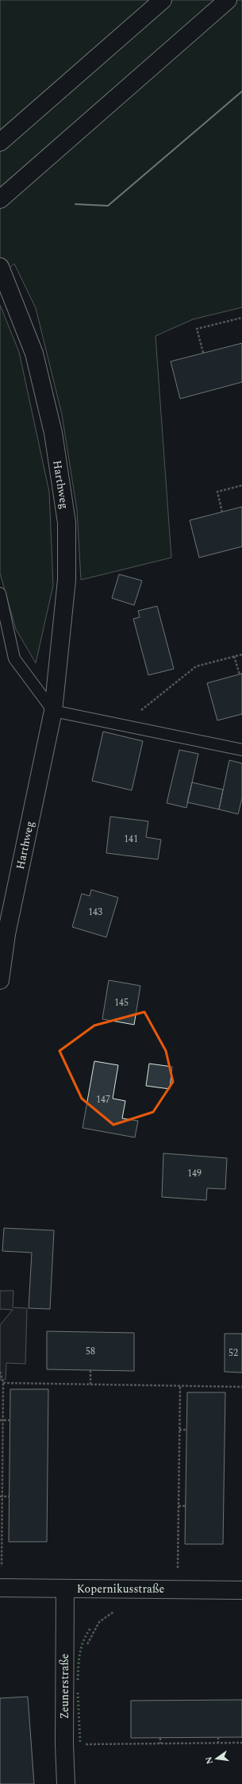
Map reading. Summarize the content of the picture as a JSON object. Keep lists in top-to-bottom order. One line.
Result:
{"streets":{"main road":["Harthweg","Kopernikusstraße","Zeunerstraße"]},"crossings":[["Kopernikusstraße","Zeunerstraße"]],"house_numbers":["141","143","145","147","149","58","52"],"north":"left"}
